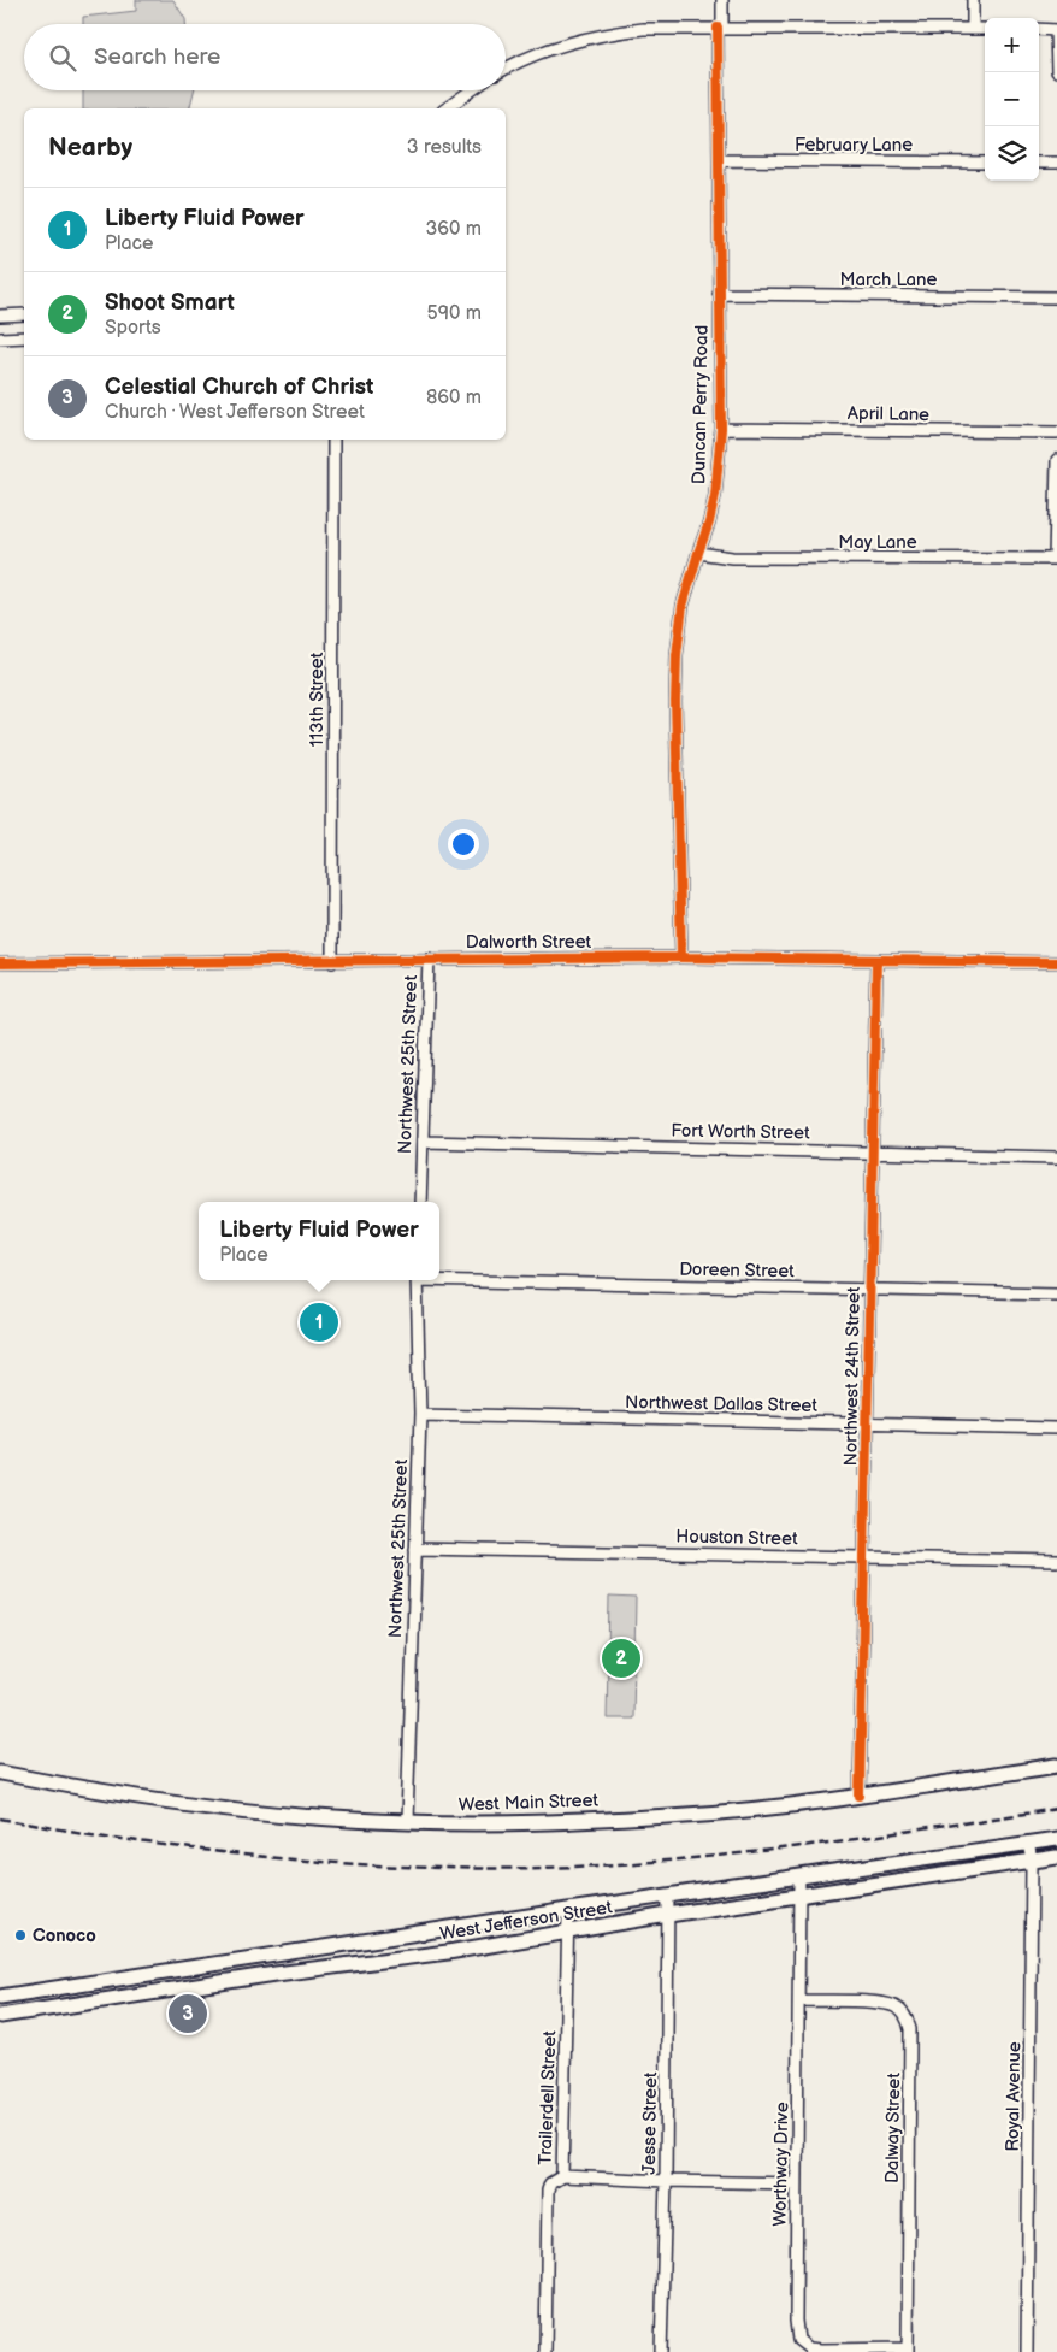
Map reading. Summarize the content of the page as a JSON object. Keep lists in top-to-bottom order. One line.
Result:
{"streets":{"main road":["West Main Street","West Jefferson Street"],"street":["February Lane","March Lane","Duncan Perry Road","April Lane","May Lane","113th Street","Dalworth Street","Northwest 25th Street","Fort Worth Street","Doreen Street","Northwest 24th Street","Northwest Dallas Street","Houston Street","Royal Avenue","Trailerdell Street","Jesse Street","Dalway Street","Worthway Drive"]},"crossings":[["February Lane","Duncan Perry Road"],["March Lane","Duncan Perry Road"],["Duncan Perry Road","April Lane"],["Duncan Perry Road","May Lane"],["Duncan Perry Road","Dalworth Street"],["113th Street","Dalworth Street"],["Dalworth Street","Northwest 25th Street"],["Dalworth Street","Northwest 24th Street"],["Northwest 25th Street","Fort Worth Street"],["Northwest 25th Street","Northwest Dallas Street"],["Northwest 25th Street","Houston Street"],["Northwest 25th Street","West Main Street"],["Fort Worth Street","Northwest 24th Street"],["Doreen Street","Northwest 24th Street"],["Northwest 24th Street","Northwest Dallas Street"],["Northwest 24th Street","Houston Street"],["Northwest 24th Street","West Main Street"],["West Jefferson Street","Royal Avenue"],["West Jefferson Street","Trailerdell Street"],["West Jefferson Street","Jesse Street"],["West Jefferson Street","Worthway Drive"],["Dalway Street","Worthway Drive"]],"places":["Conoco"],"page":{"map_buttons":["+","−"],"search":"Search here","heading":["Nearby","3 results"],"list":[{"mark":"1","name":"Liberty Fluid Power","note":"Place","value":"360 m"},{"mark":"2","name":"Shoot Smart","note":"Sports","value":"590 m"},{"mark":"3","name":"Celestial Church of Christ","note":"Church · West Jefferson Street","value":"860 m"}],"popup":["Liberty Fluid Power","Place"],"pins":["1","2","3"]}}
